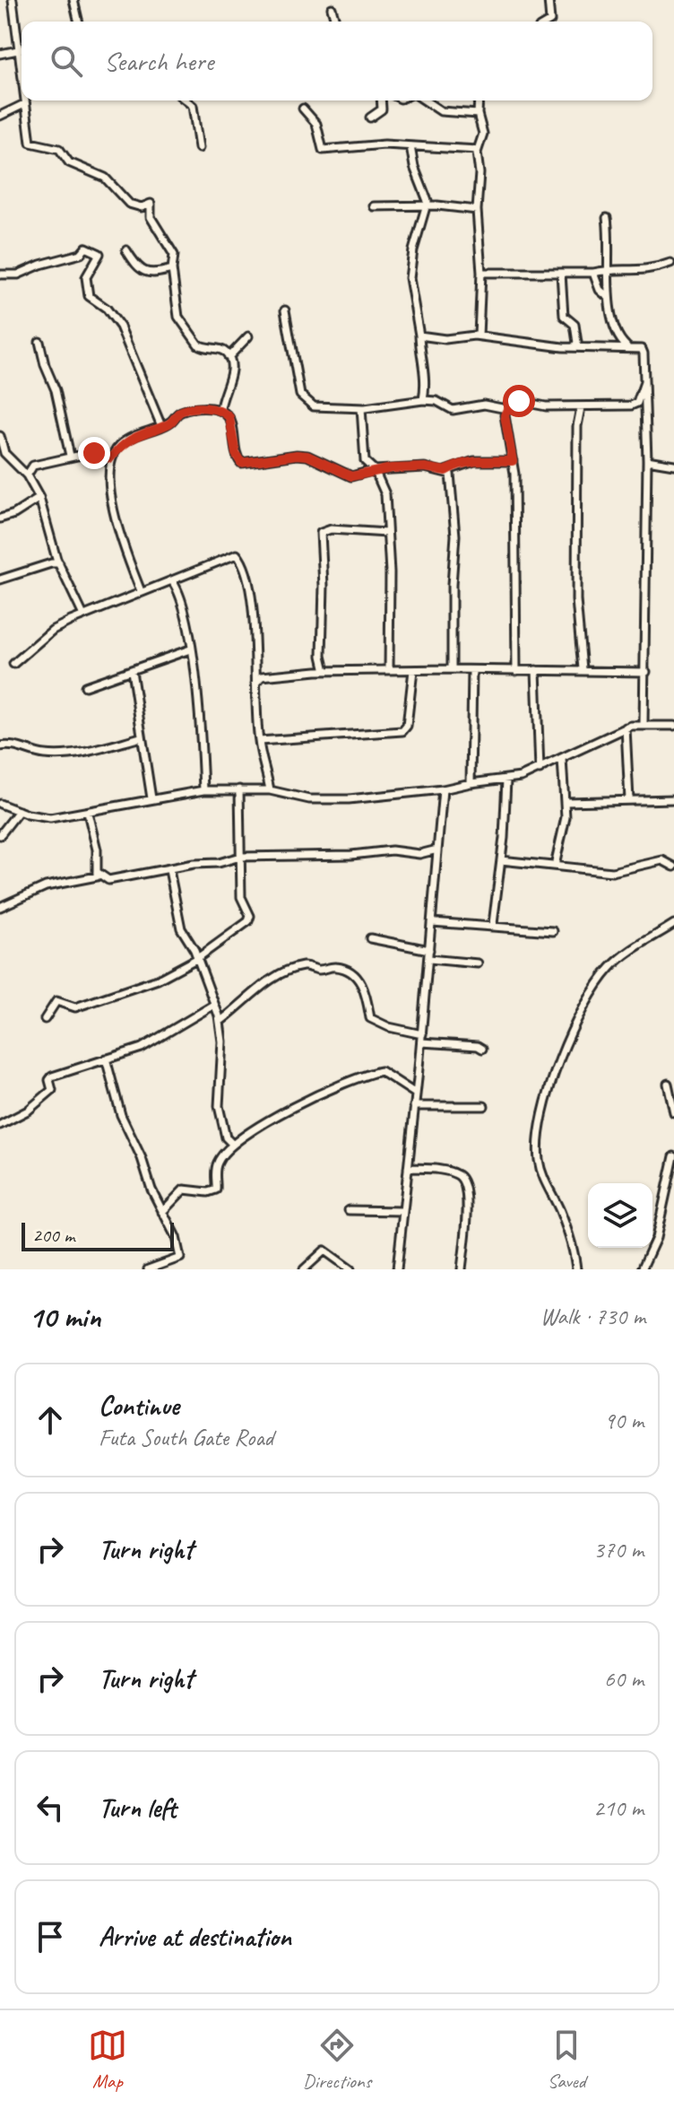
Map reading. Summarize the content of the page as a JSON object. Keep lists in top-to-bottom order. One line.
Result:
{"scale_bar":"200 m","page":{"search":"Search here","scale":"200 m","heading":["10 min","Walk · 730 m"],"list":[["Continue","Futa South Gate Road","90 m"],["Turn right","370 m"],["Turn right","60 m"],["Turn left","210 m"],"Arrive at destination"],"nav":["Map","Directions","Saved"]}}
